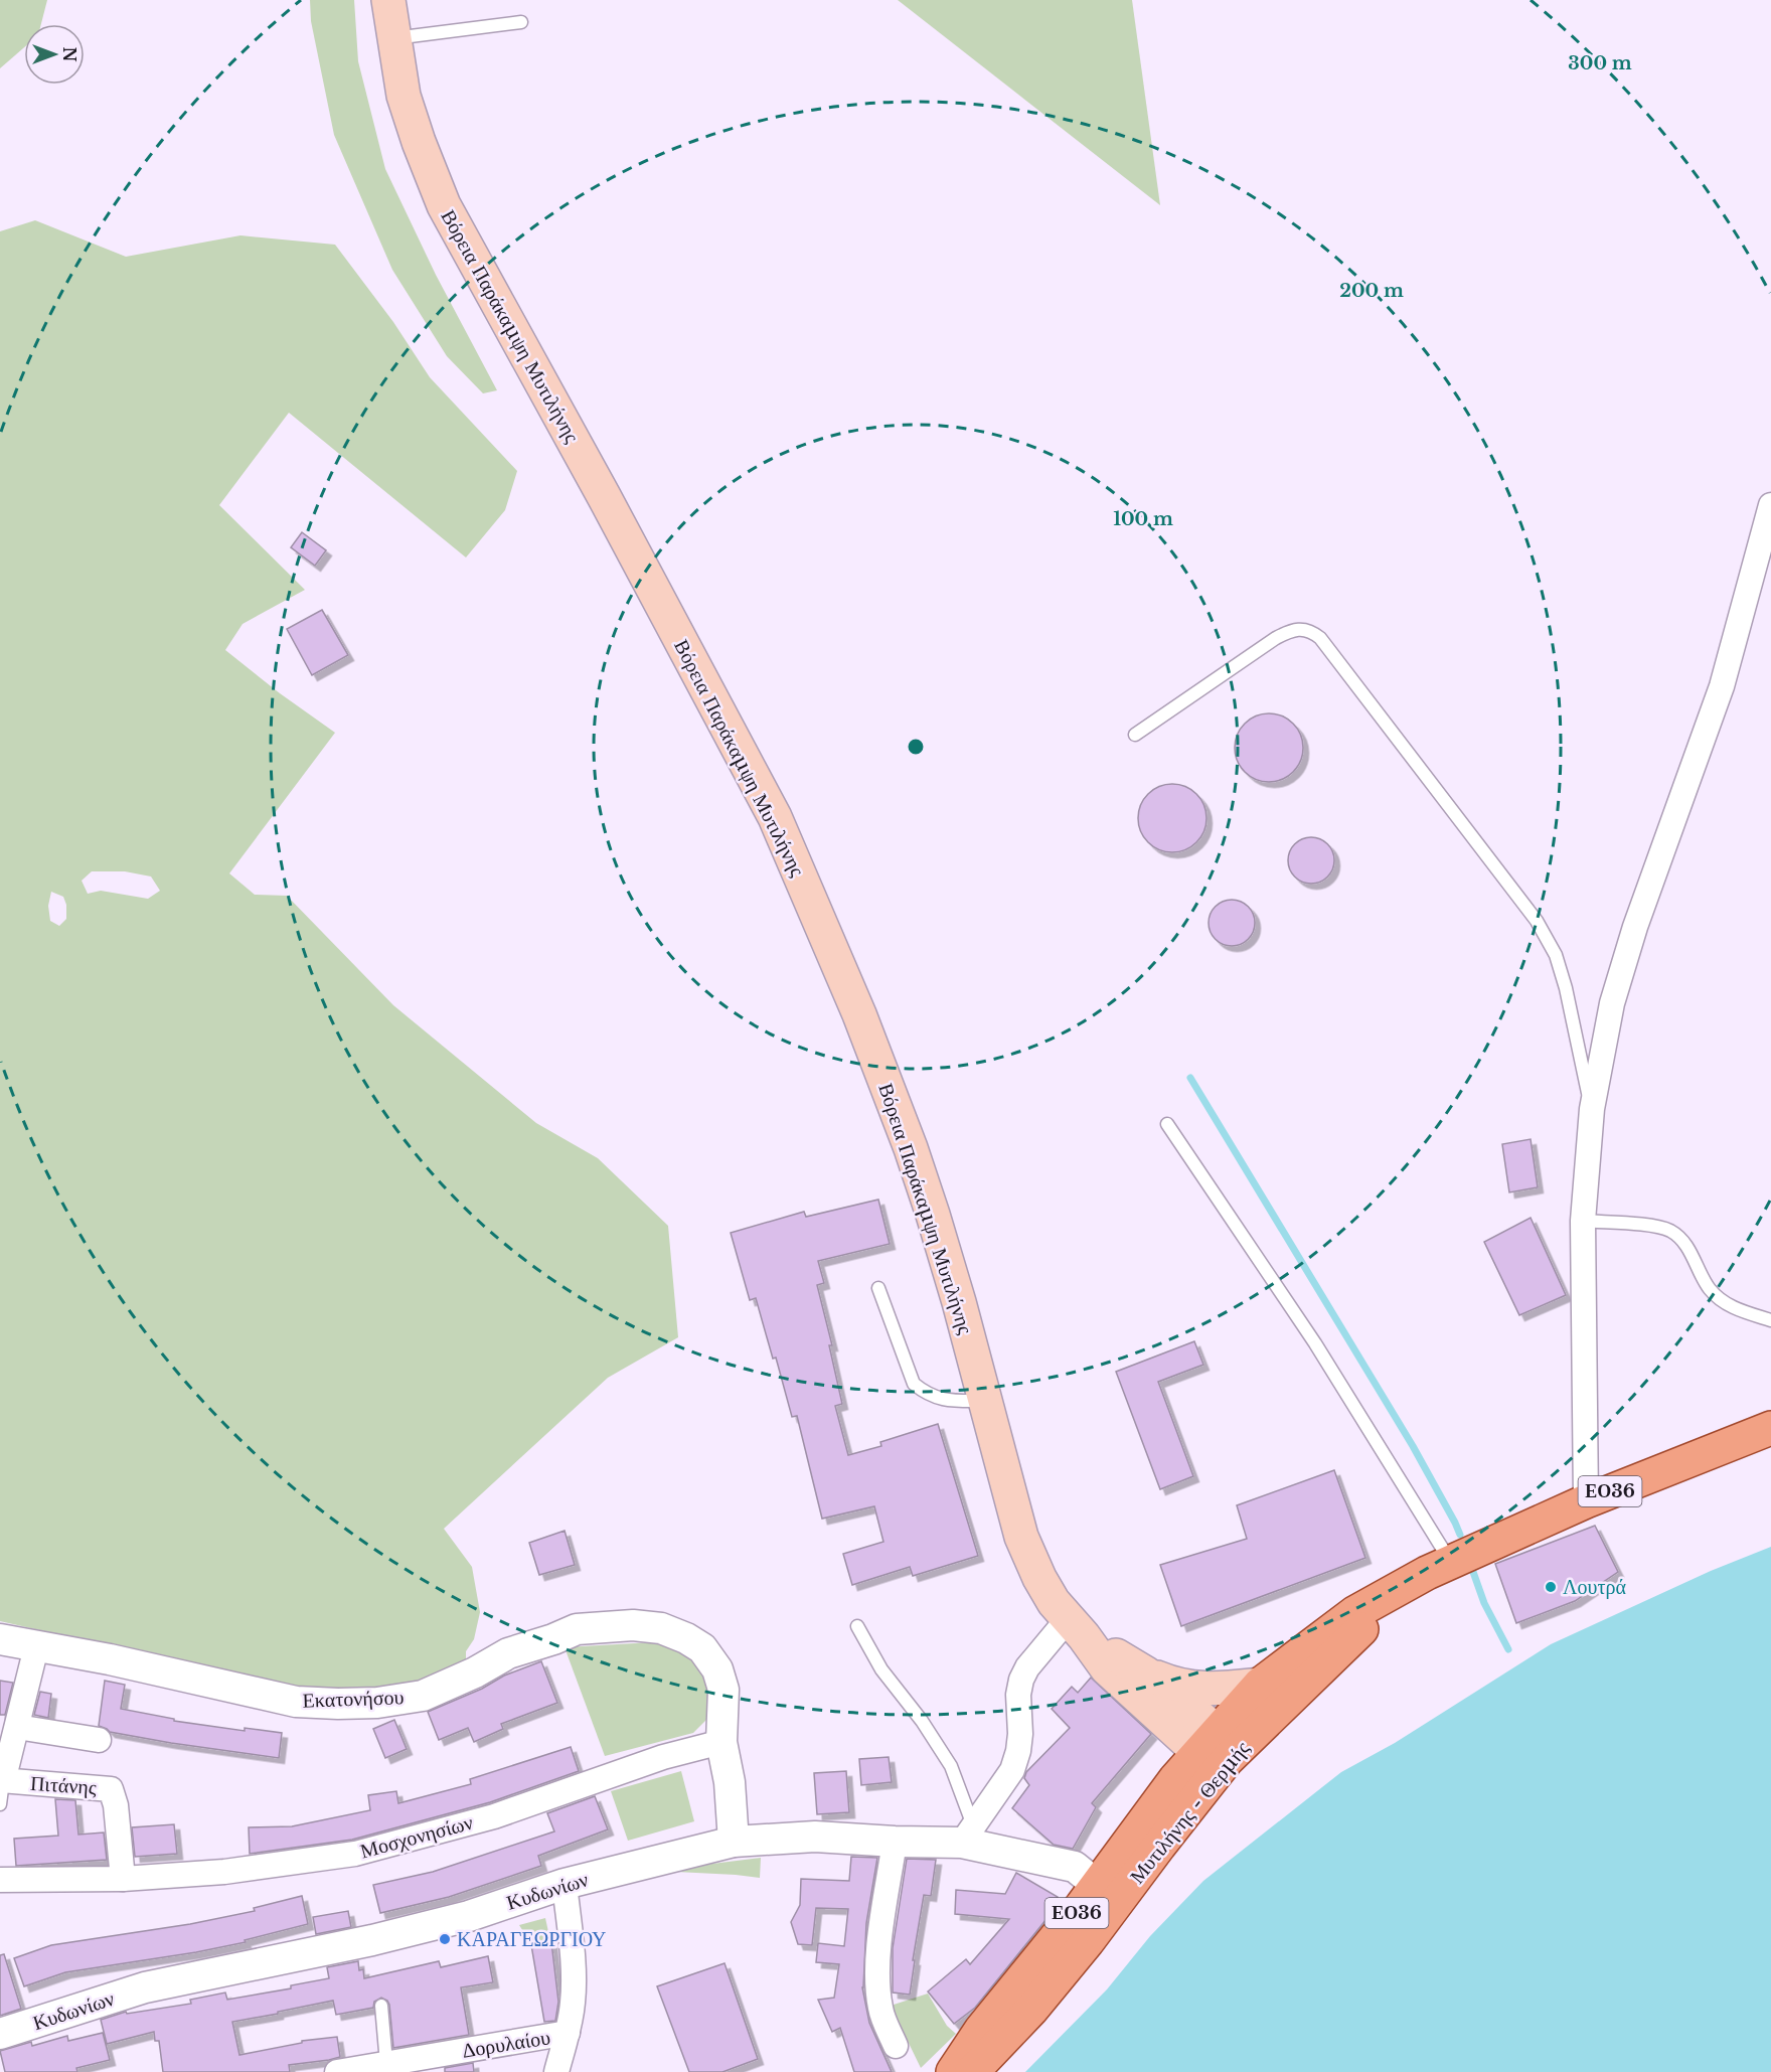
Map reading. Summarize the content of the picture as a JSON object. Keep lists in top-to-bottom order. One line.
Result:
{"streets":{"main road":["Βόρεια Παράκαμψη Μυτιλήνης","ΕΟ36","Μυτιλήνης - Θερμής"],"street":["Εκατονήσου","Πιτάνης","Μοσχονησίων","Κυδωνίων","Δορυλαίου"]},"crossings":[["Βόρεια Παράκαμψη Μυτιλήνης","ΕΟ36"],["Βόρεια Παράκαμψη Μυτιλήνης","Μυτιλήνης - Θερμής"],["ΕΟ36","Μυτιλήνης - Θερμής"],["ΕΟ36","Κυδωνίων"],["Εκατονήσου","Μοσχονησίων"],["Πιτάνης","Μοσχονησίων"]],"places":["Λουτρά","ΚΑΡΑΓΕΩΡΓΙΟΥ"],"north":"right","rings":["300 m","200 m","100 m"]}
